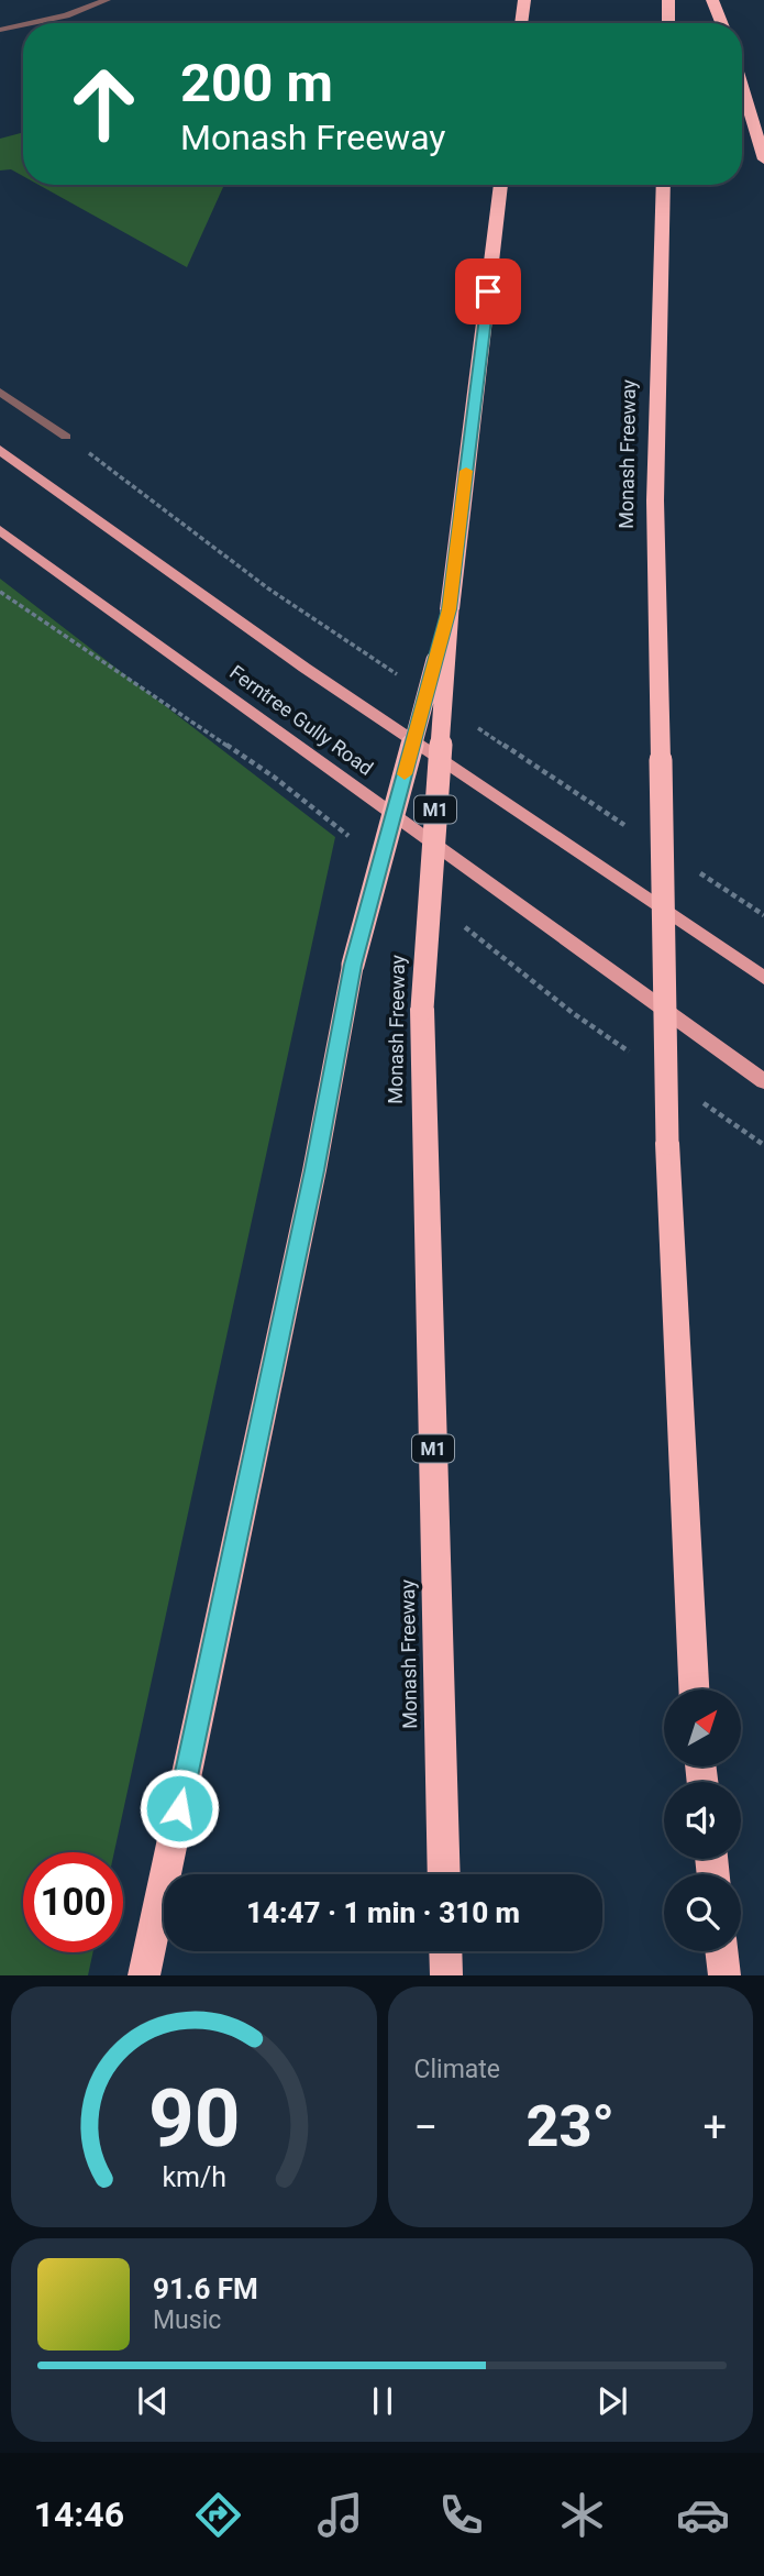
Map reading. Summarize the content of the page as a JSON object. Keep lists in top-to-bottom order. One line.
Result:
{"streets":{"highway":["Monash Freeway","M1"],"main road":["Ferntree Gully Road"]},"north":"top right","page":{"turn":["200 m","Monash Freeway"],"limit":"100","trip":"14:47 · 1 min · 310 m","tile":"Climate","heat":["−","23°","+"],"song":["91.6 FM","Music"],"tabs":"14:46","gauge":["90","km/h"]}}
